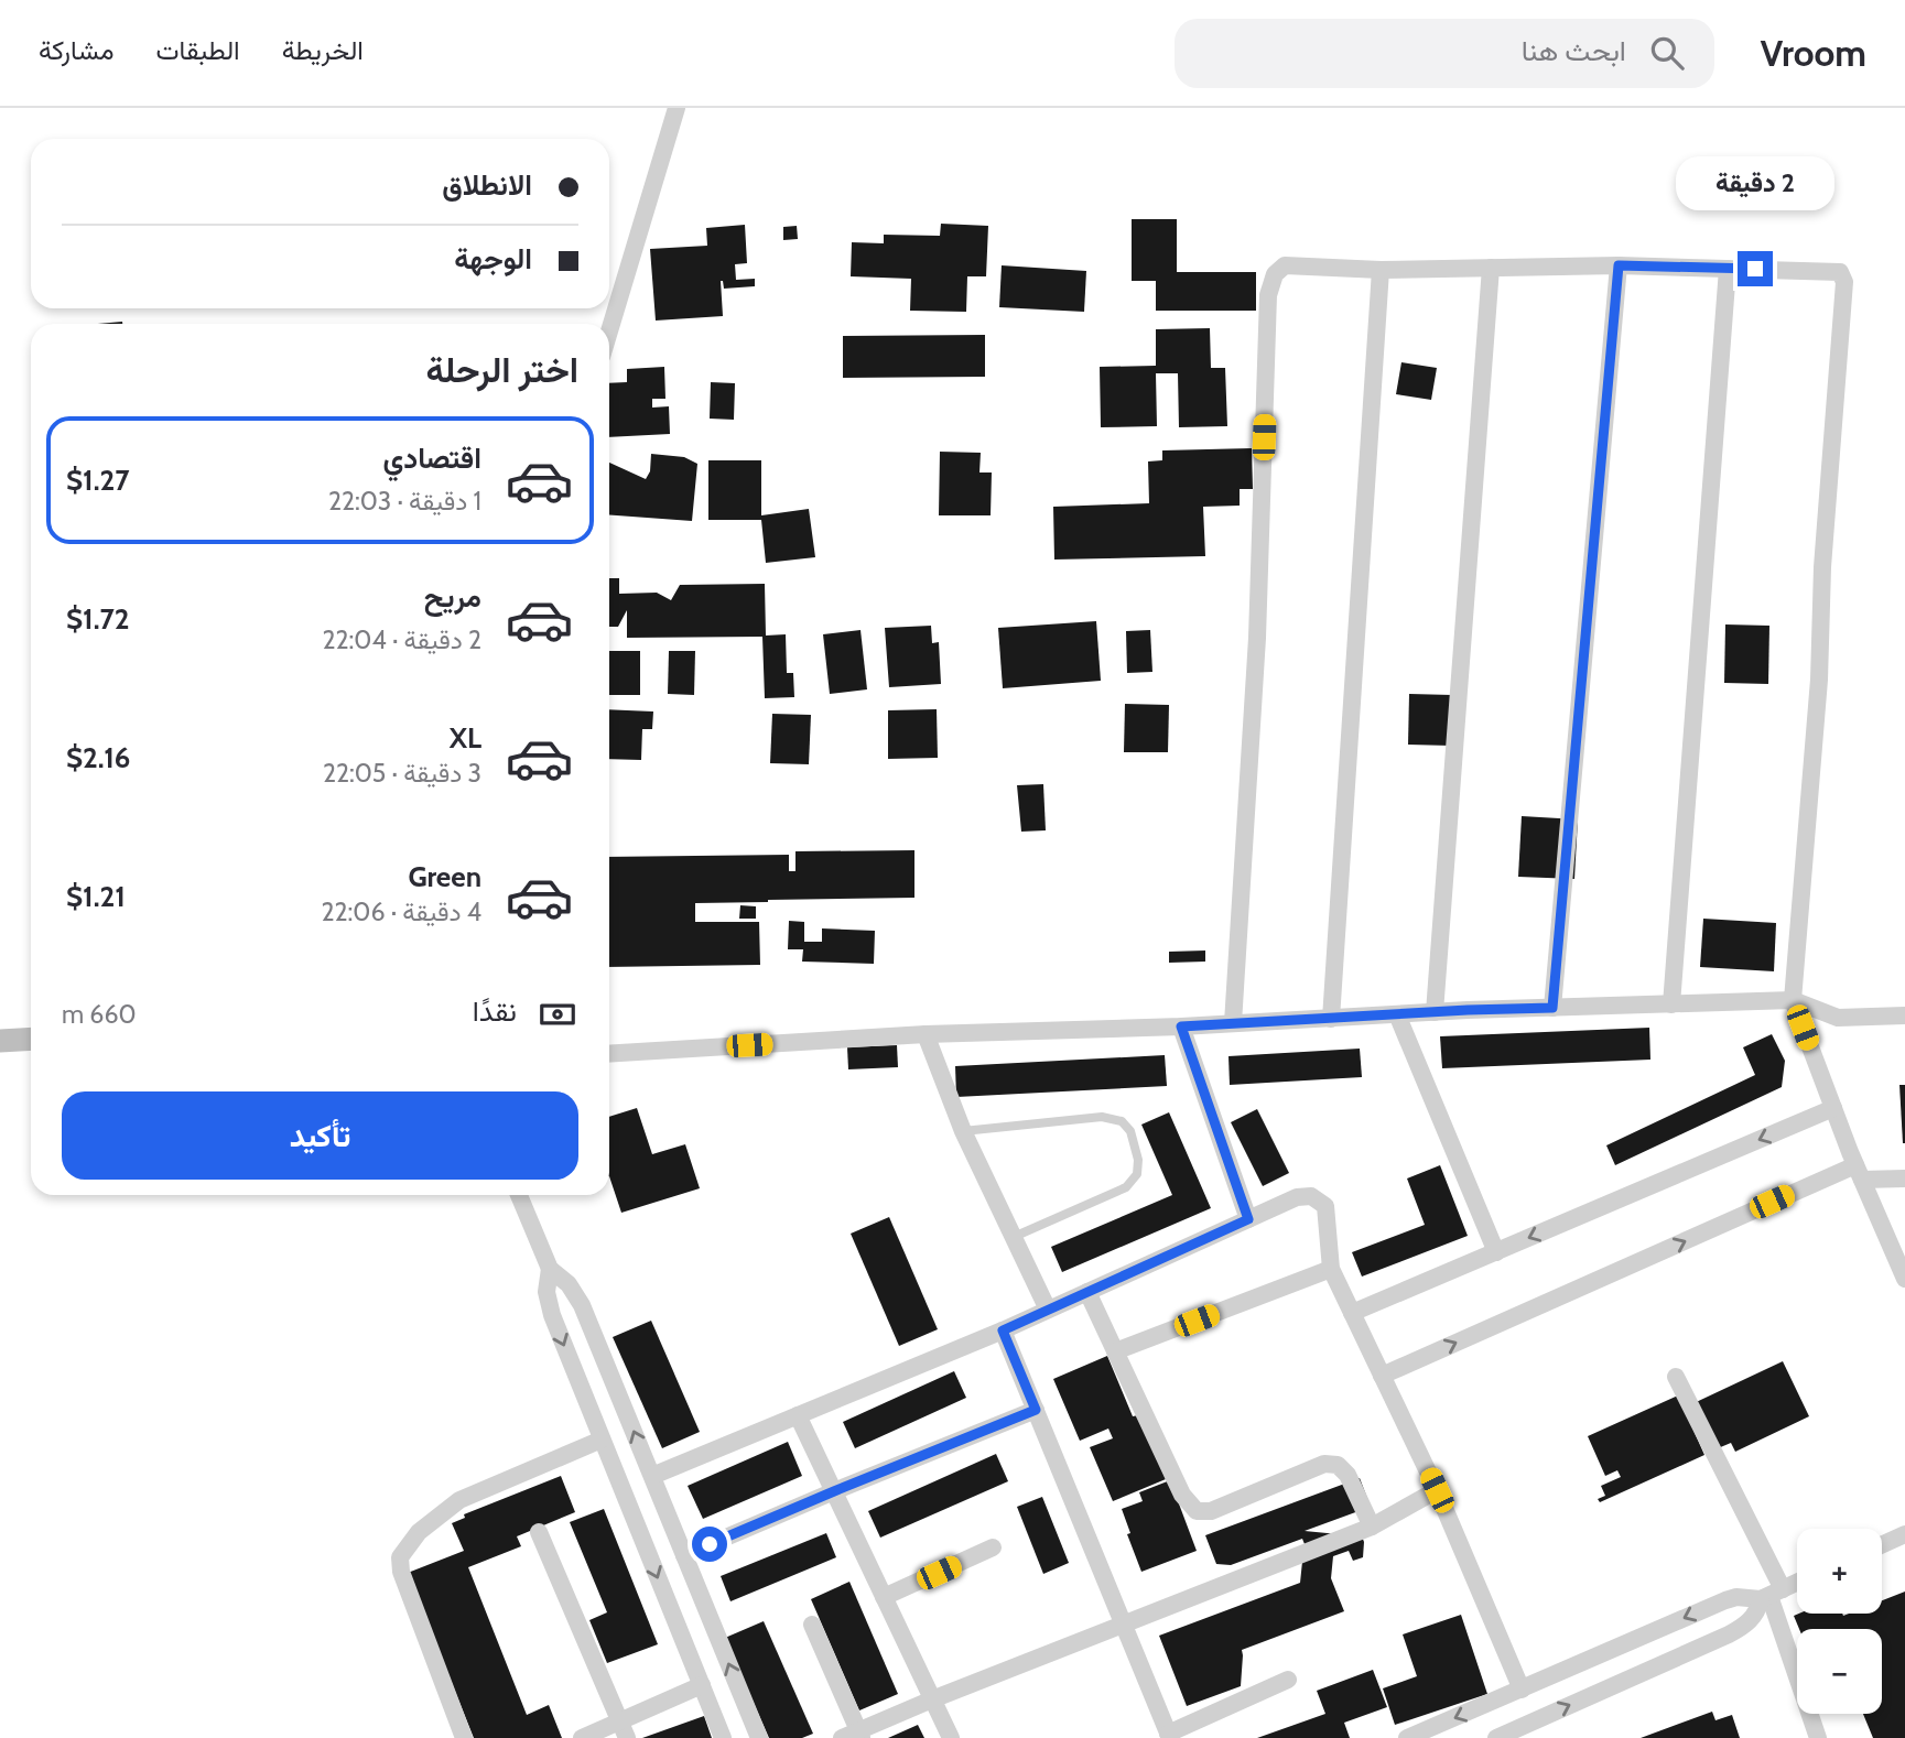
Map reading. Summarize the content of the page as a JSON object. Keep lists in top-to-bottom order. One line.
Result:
{"page":{"header":"Vroom","search":"ابحث هنا","nav":["الخريطة","الطبقات","مشاركة"],"banner":["الانطلاق","الوجهة"],"bubble":"2 دقيقة","heading":"اختر الرحلة","list":[{"name":"اقتصادي","note":"1 دقيقة · 22:03","value":"$1.27"},{"name":"مريح","note":"2 دقيقة · 22:04","value":"$1.72"},{"name":"XL","note":"3 دقيقة · 22:05","value":"$2.16"},{"name":"Green","note":"4 دقيقة · 22:06","value":"$1.21"}],"pay":["نقدًا","660 m"],"buttons":"تأكيد","map_buttons":["+","−"]}}
